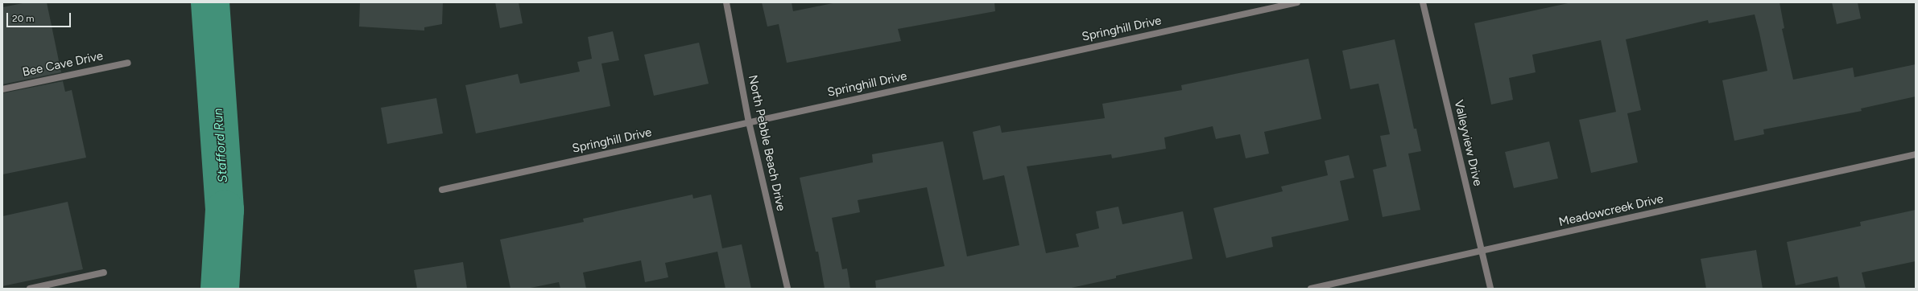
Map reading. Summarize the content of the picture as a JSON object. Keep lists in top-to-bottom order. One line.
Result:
{"streets":{"street":["Springhill Drive","Bee Cave Drive","North Pebble Beach Drive","Valleyview Drive","Meadowcreek Drive"]},"crossings":[["Springhill Drive","North Pebble Beach Drive"],["Valleyview Drive","Meadowcreek Drive"]],"water":["Stafford Run"],"scale_bar":"20 m"}
